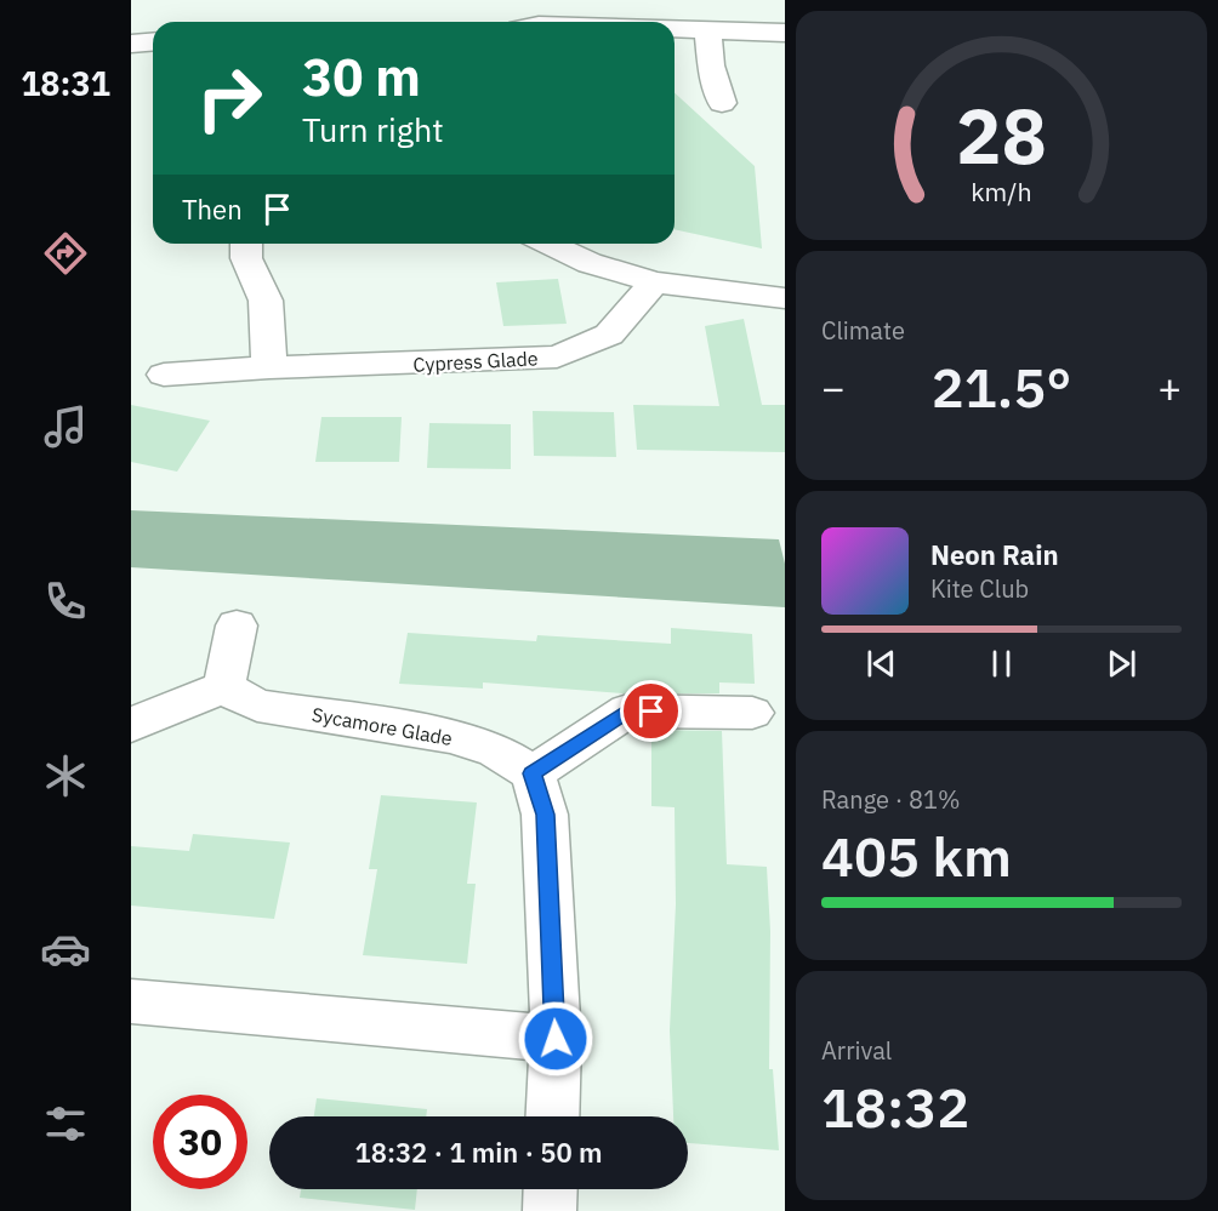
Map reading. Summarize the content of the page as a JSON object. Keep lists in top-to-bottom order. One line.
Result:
{"streets":{"street":["Cypress Glade","Sycamore Glade"]},"page":{"tabs":"18:31","turn":["30 m","Turn right"],"then":"Then","tile":["Climate",["Range · 81%","405 km"],["Arrival","18:32"]],"heat":["−","21.5°","+"],"song":["Neon Rain","Kite Club"],"limit":"30","trip":"18:32 · 1 min · 50 m","gauge":["28","km/h"]}}
